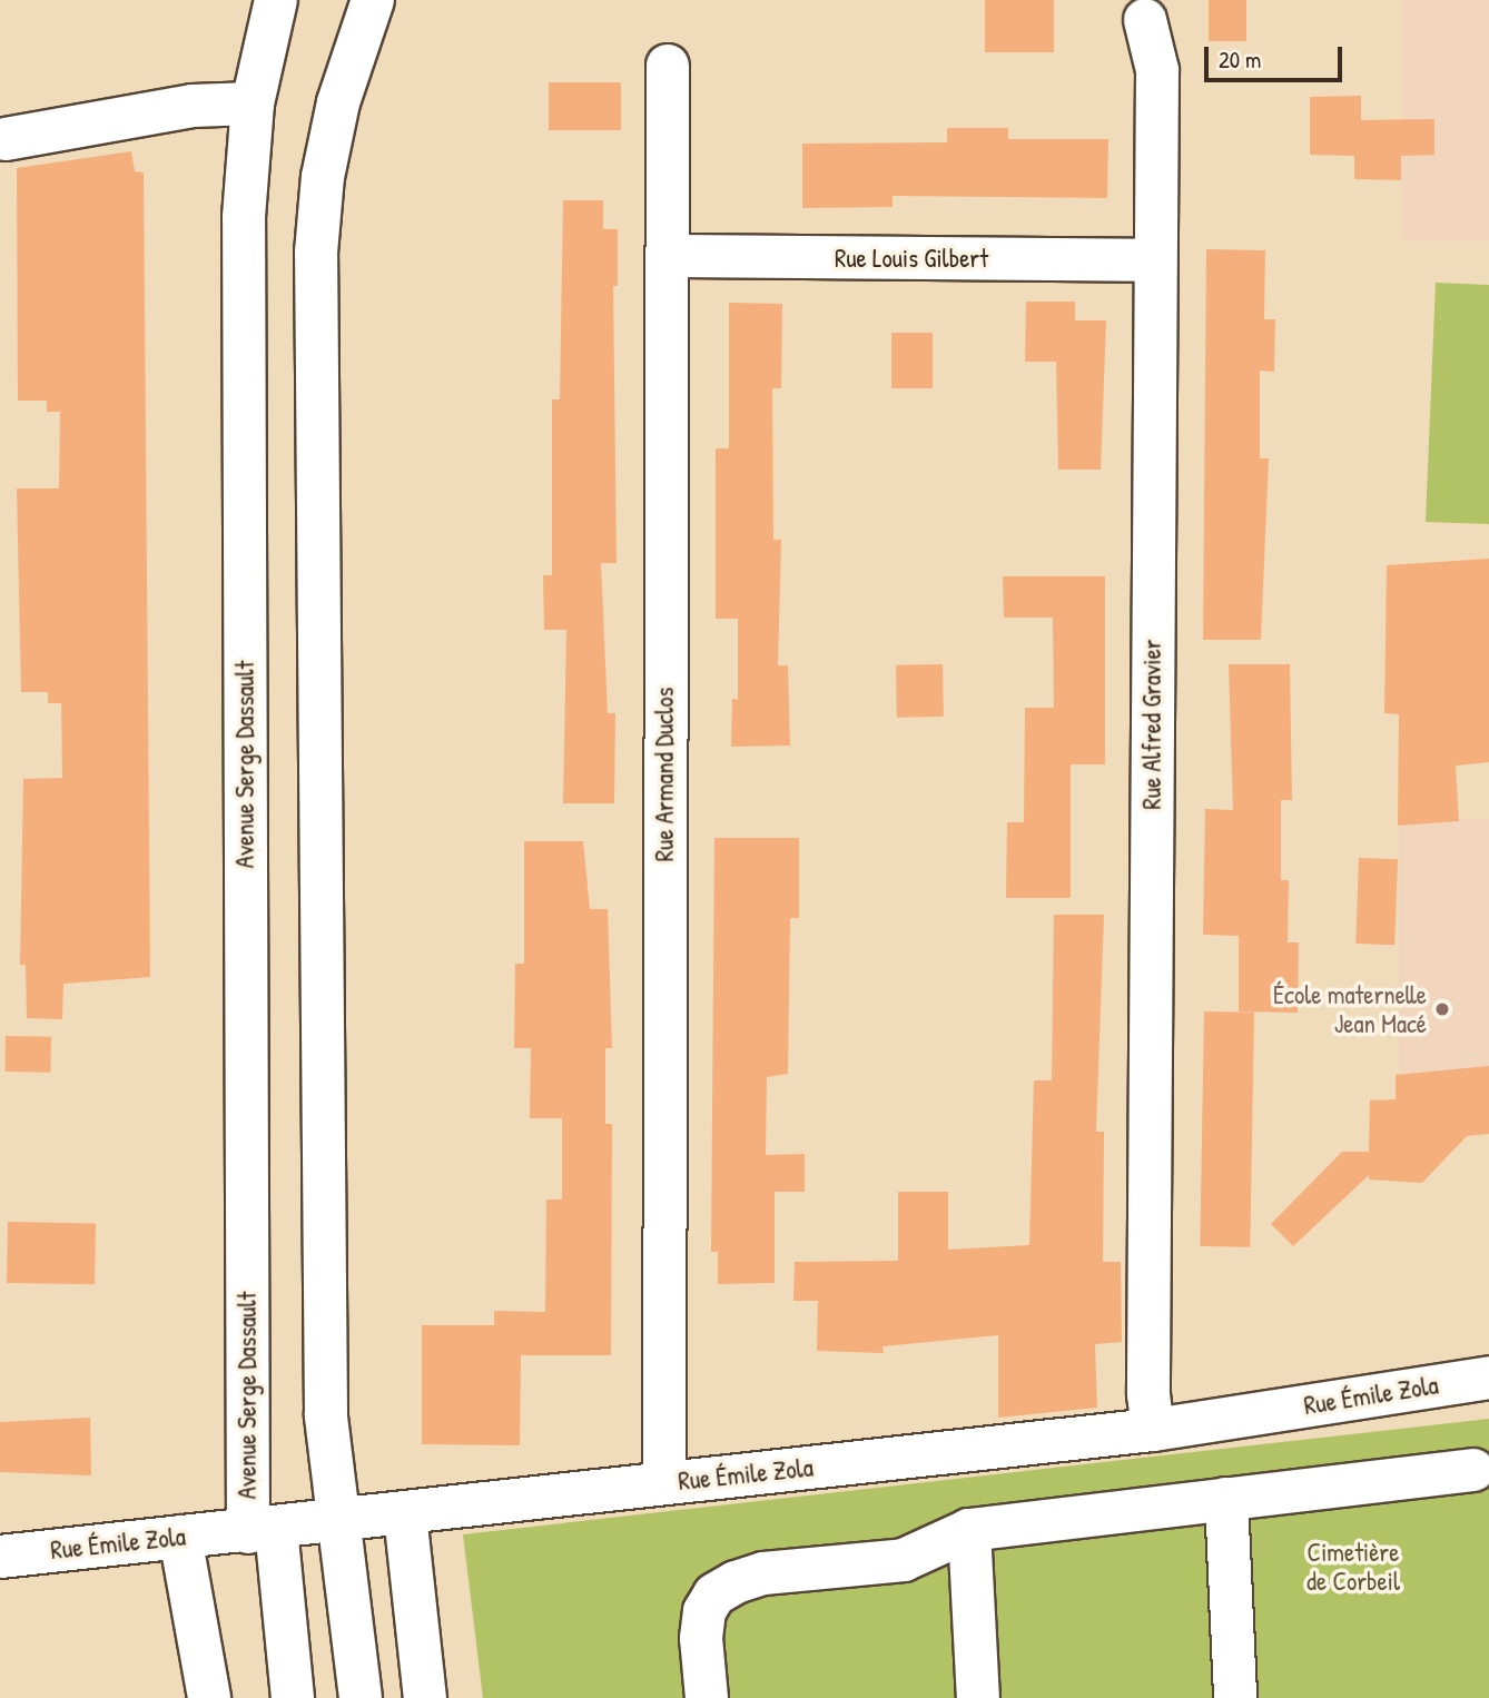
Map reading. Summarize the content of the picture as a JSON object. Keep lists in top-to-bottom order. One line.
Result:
{"streets":{"street":["Rue Louis Gilbert","Rue Alfred Gravier","Avenue Serge Dassault","Rue Armand Duclos","Rue Émile Zola"]},"crossings":[["Rue Louis Gilbert","Rue Alfred Gravier"],["Rue Louis Gilbert","Rue Armand Duclos"],["Rue Alfred Gravier","Rue Émile Zola"],["Avenue Serge Dassault","Rue Émile Zola"],["Rue Armand Duclos","Rue Émile Zola"]],"parks":["Cimetière de Corbeil"],"places":["École maternelle Jean Macé"],"scale_bar":"20 m"}
